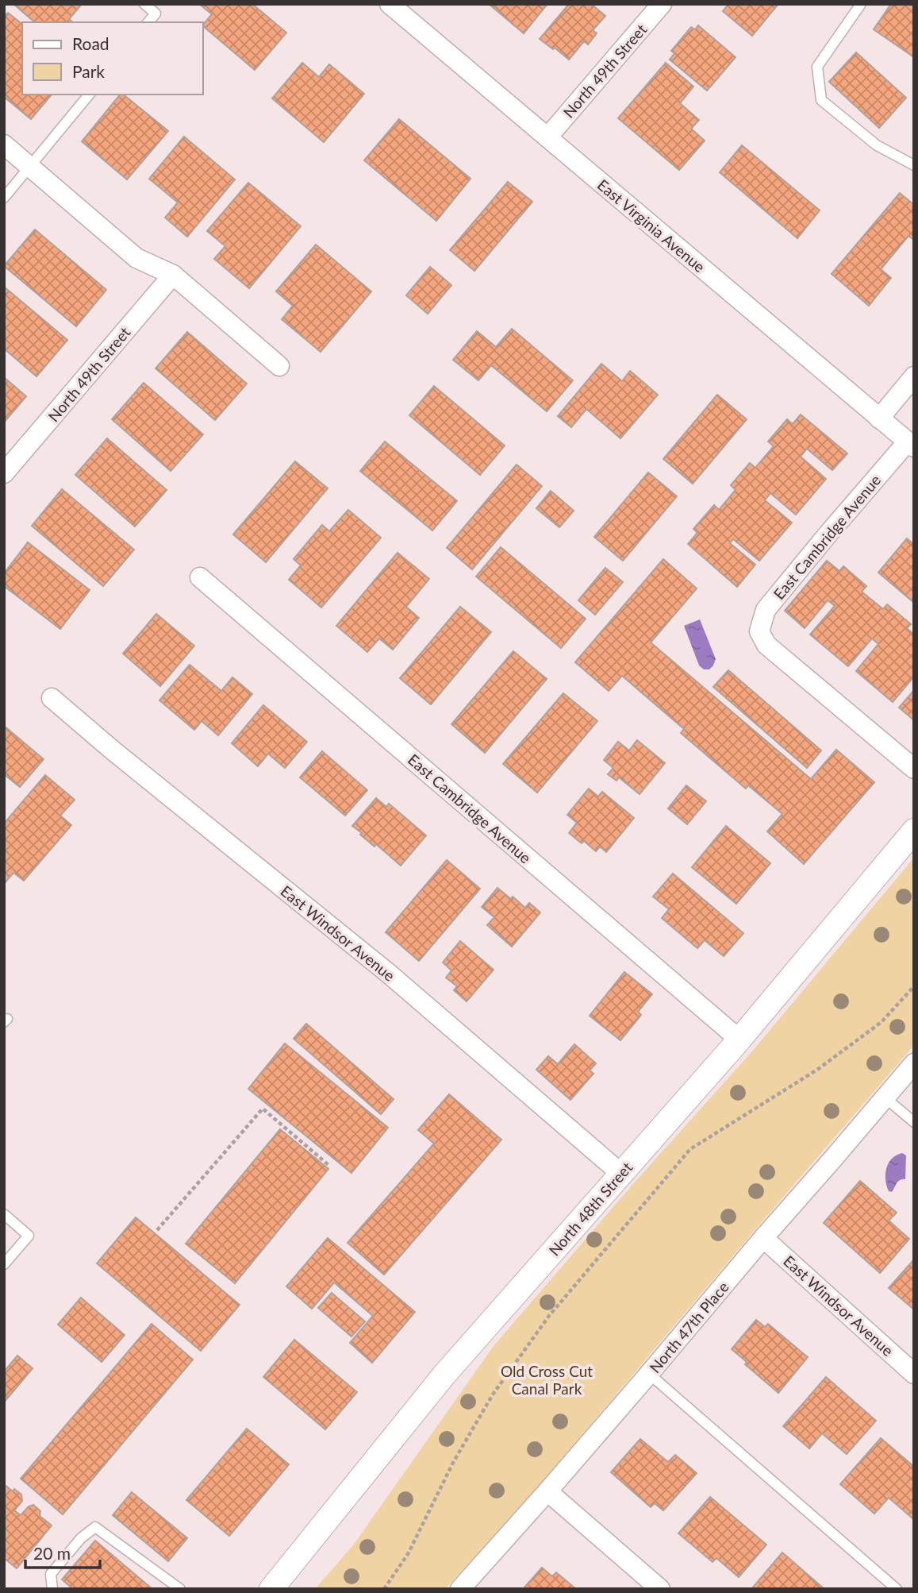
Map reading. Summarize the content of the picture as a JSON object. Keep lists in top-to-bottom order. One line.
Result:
{"streets":{"street":["North 49th Street","East Virginia Avenue","East Cambridge Avenue","East Windsor Avenue","North 48th Street","North 47th Place"]},"crossings":[["North 49th Street","East Virginia Avenue"],["East Virginia Avenue","East Cambridge Avenue"],["East Cambridge Avenue","North 48th Street"],["East Windsor Avenue","North 48th Street"],["East Windsor Avenue","North 47th Place"]],"parks":["Old Cross Cut Canal Park"],"legend":["Road","Park"],"scale_bar":"20 m"}
